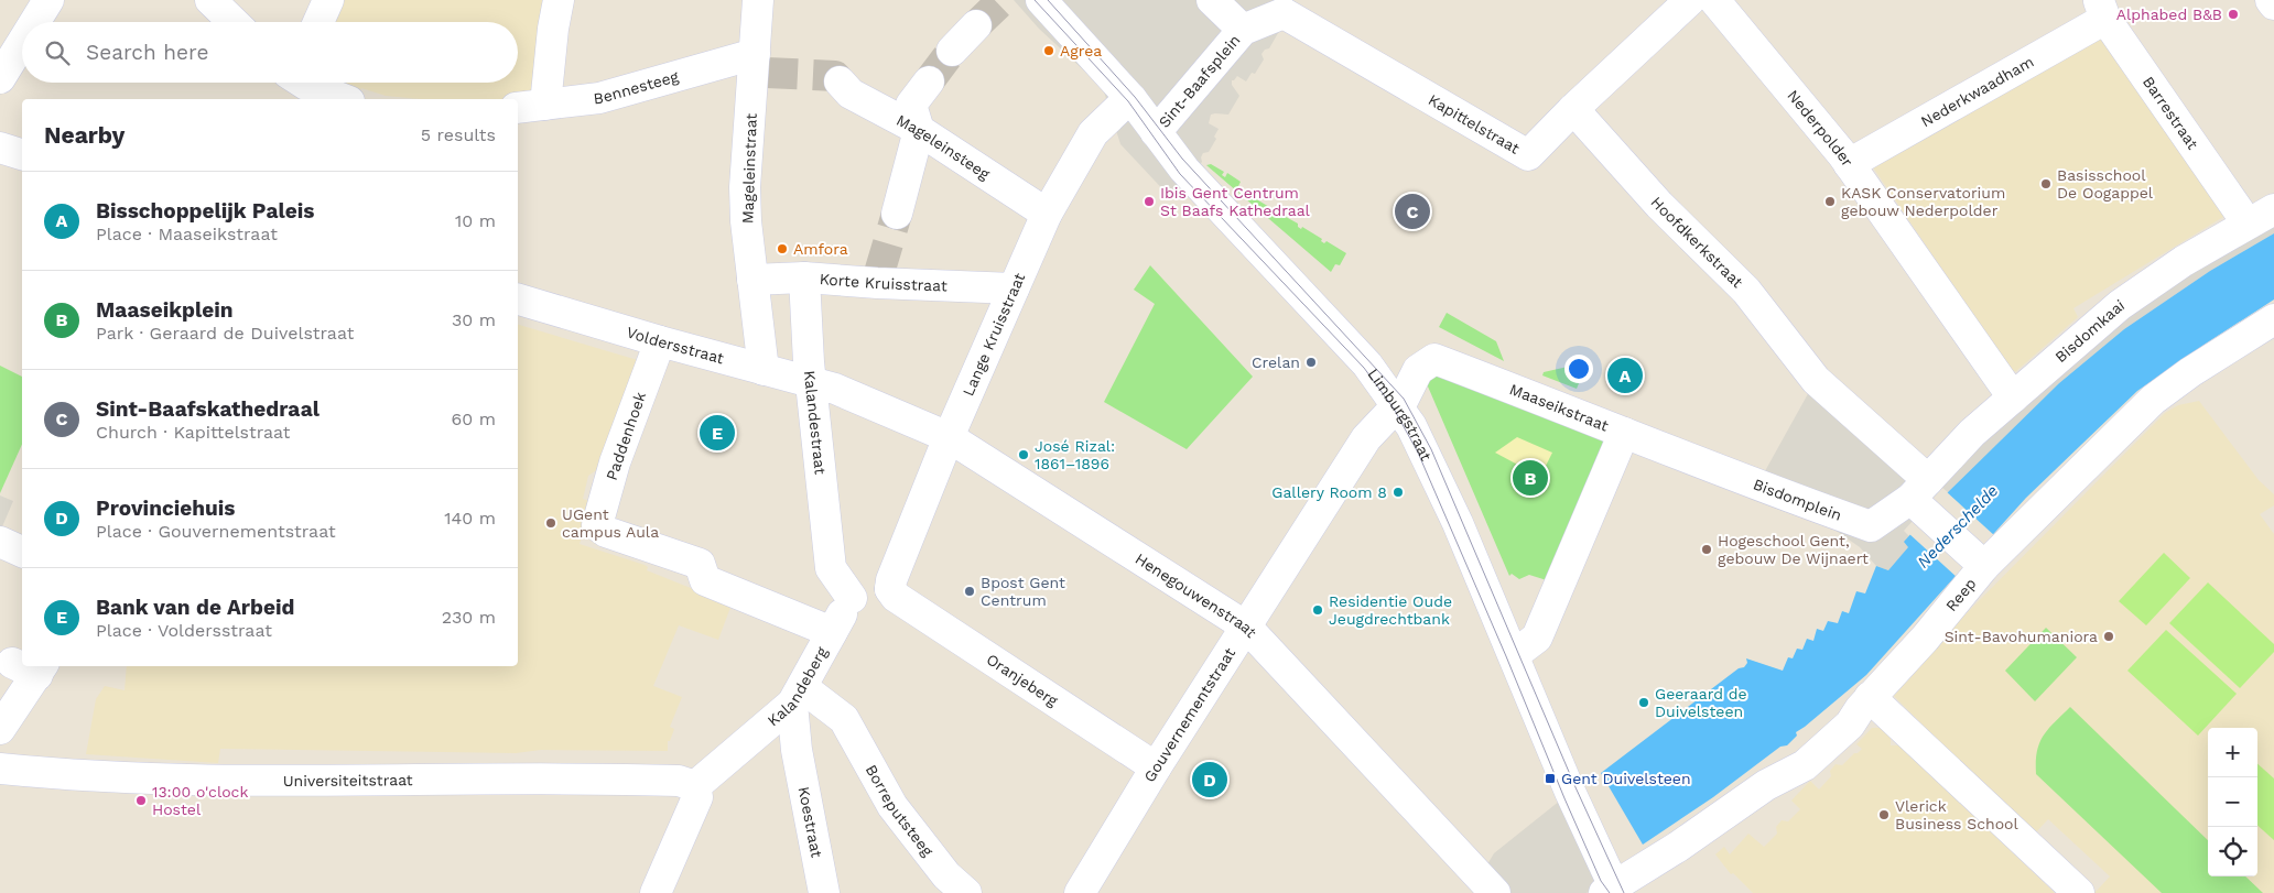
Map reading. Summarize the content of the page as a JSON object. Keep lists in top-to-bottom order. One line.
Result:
{"streets":{"street":["Sint-Baafsplein","Bennesteeg","Nederkwaadham","Barrestraat","Kapittelstraat","Nederpolder","Mageleinsteeg","Mageleinstraat","Hoofdkerkstraat","Korte Kruisstraat","Bisdomkaai","Lange Kruisstraat","Voldersstraat","Maaseikstraat","Limburgstraat","Kalandestraat","Paddenhoek","Bisdomplein","Reep","Henegouwenstraat","Oranjeberg","Kalandeberg","Gouvernementstraat","Universiteitstraat","Borreputsteeg","Koestraat"]},"crossings":[["Sint-Baafsplein","Kapittelstraat"],["Sint-Baafsplein","Limburgstraat"],["Bennesteeg","Mageleinstraat"],["Nederkwaadham","Barrestraat"],["Nederkwaadham","Nederpolder"],["Barrestraat","Bisdomkaai"],["Kapittelstraat","Hoofdkerkstraat"],["Nederpolder","Bisdomkaai"],["Mageleinsteeg","Lange Kruisstraat"],["Mageleinstraat","Korte Kruisstraat"],["Mageleinstraat","Voldersstraat"],["Hoofdkerkstraat","Bisdomkaai"],["Hoofdkerkstraat","Bisdomplein"],["Korte Kruisstraat","Lange Kruisstraat"],["Korte Kruisstraat","Kalandestraat"],["Bisdomkaai","Bisdomplein"],["Lange Kruisstraat","Limburgstraat"],["Lange Kruisstraat","Henegouwenstraat"],["Lange Kruisstraat","Oranjeberg"],["Voldersstraat","Kalandestraat"],["Voldersstraat","Paddenhoek"],["Voldersstraat","Henegouwenstraat"],["Maaseikstraat","Limburgstraat"],["Maaseikstraat","Bisdomplein"],["Maaseikstraat","Gouvernementstraat"],["Limburgstraat","Reep"],["Limburgstraat","Gouvernementstraat"],["Kalandestraat","Henegouwenstraat"],["Kalandestraat","Kalandeberg"],["Paddenhoek","Kalandeberg"],["Henegouwenstraat","Gouvernementstraat"],["Oranjeberg","Gouvernementstraat"],["Kalandeberg","Universiteitstraat"],["Kalandeberg","Borreputsteeg"],["Kalandeberg","Koestraat"],["Borreputsteeg","Koestraat"]],"water":["Nederschelde"],"places":{"other":["Alphabed B&B","Agrea","Basisschool De Oogappel","Ibis Gent Centrum St Baafs Kathedraal","KASK Conservatorium gebouw Nederpolder","Amfora","Crelan","José Rizal: 1861–1896","Gallery Room 8","UGent campus Aula","Hogeschool Gent, gebouw De Wijnaert","Bpost Gent Centrum","Residentie Oude Jeugdrechtbank","Sint-Bavohumaniora","Geeraard de Duivelsteen","13:00 o'clock Hostel","Vlerick Business School"],"transit":["Gent Duivelsteen"]},"page":{"search":"Search here","heading":["Nearby","5 results"],"list":[{"mark":"A","name":"Bisschoppelijk Paleis","note":"Place · Maaseikstraat","value":"10 m"},{"mark":"B","name":"Maaseikplein","note":"Park · Geraard de Duivelstraat","value":"30 m"},{"mark":"C","name":"Sint-Baafskathedraal","note":"Church · Kapittelstraat","value":"60 m"},{"mark":"D","name":"Provinciehuis","note":"Place · Gouvernementstraat","value":"140 m"},{"mark":"E","name":"Bank van de Arbeid","note":"Place · Voldersstraat","value":"230 m"}],"pins":["C","A","E","B","D"],"map_buttons":["+","−"]}}
